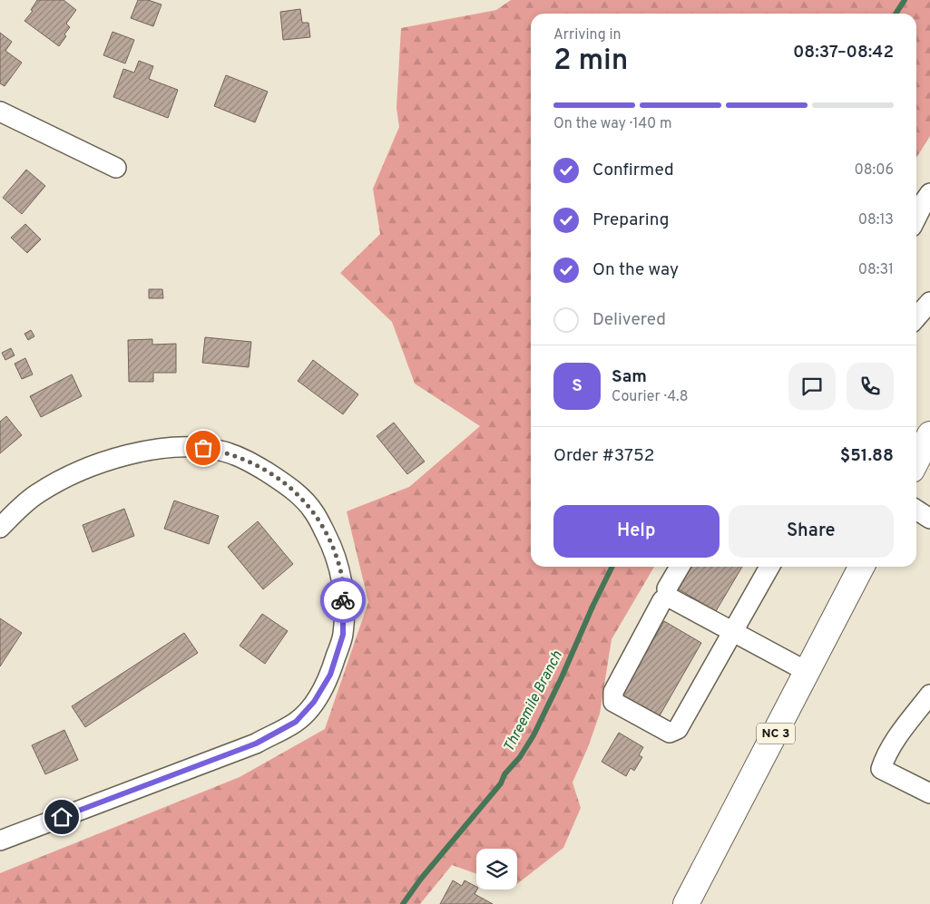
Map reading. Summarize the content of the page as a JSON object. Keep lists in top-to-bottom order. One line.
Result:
{"streets":{"main road":["NC 3"]},"water":["Threemile Branch"],"page":{"heading":["2 min","Arriving in","08:37–08:42"],"panel":["Sam","Courier · 4.8","Order #3752","$51.88"],"bar":"On the way · 140 m","list":[["Confirmed","08:06"],["Preparing","08:13"],["On the way","08:31"],"Delivered"],"round":"S","buttons":["Help","Share"]}}
